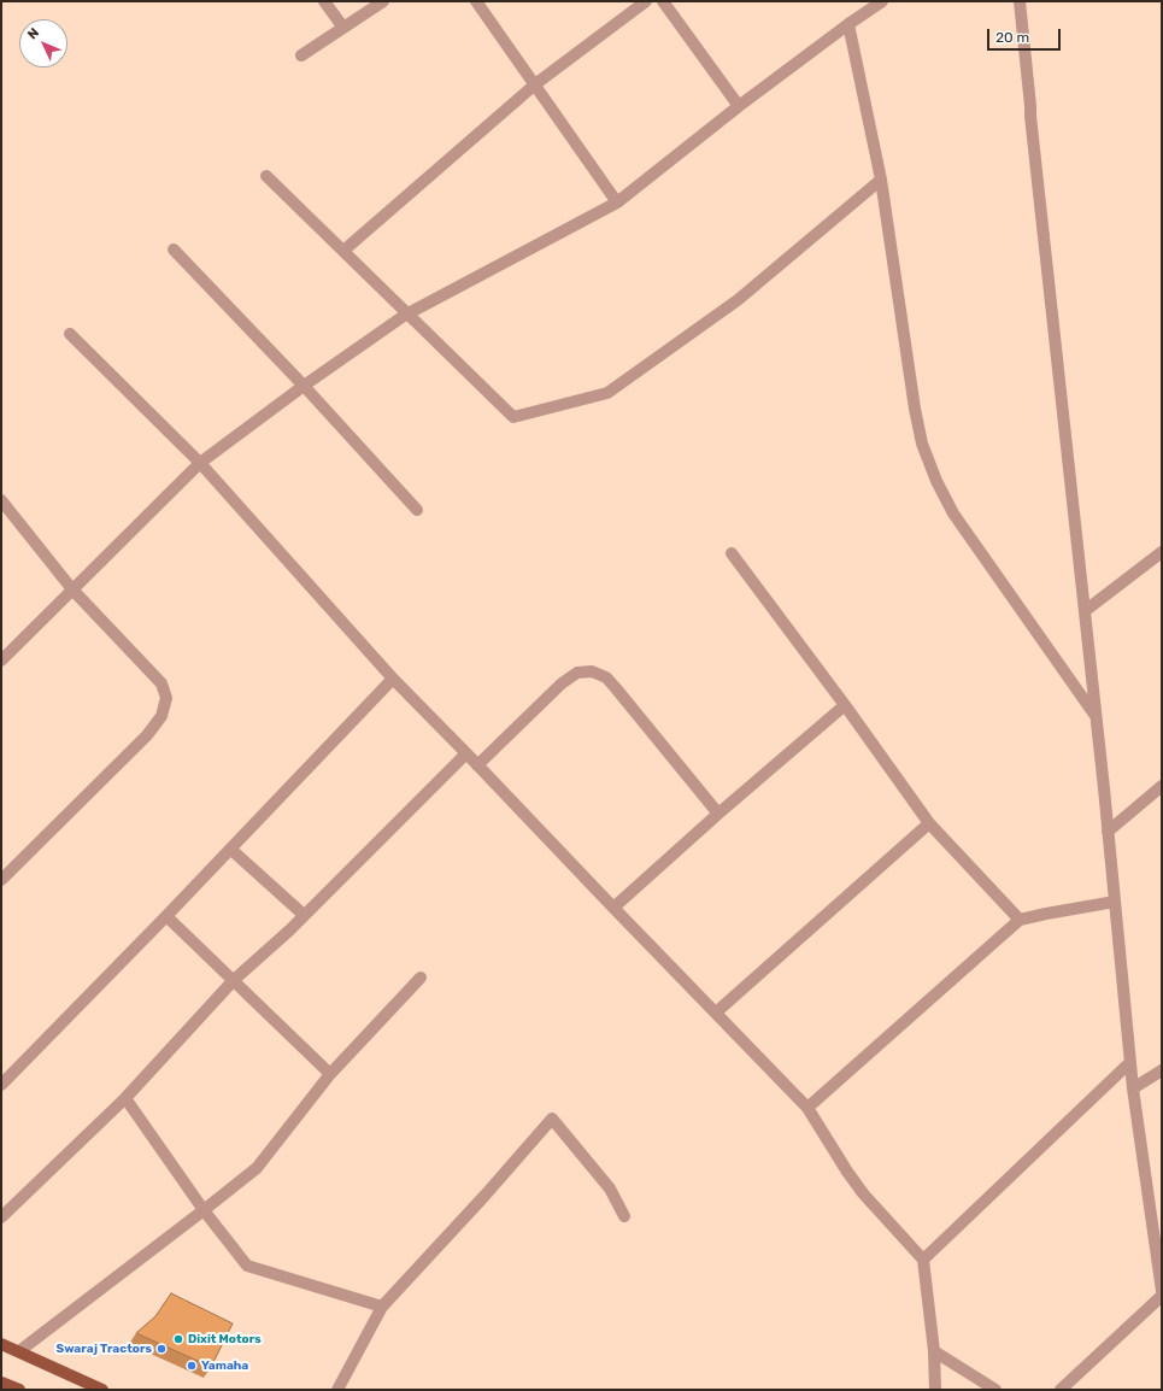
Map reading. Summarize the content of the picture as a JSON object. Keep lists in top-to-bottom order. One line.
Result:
{"places":["Dixit Motors","Swaraj Tractors","Yamaha"],"scale_bar":"20 m","north":"top left"}
